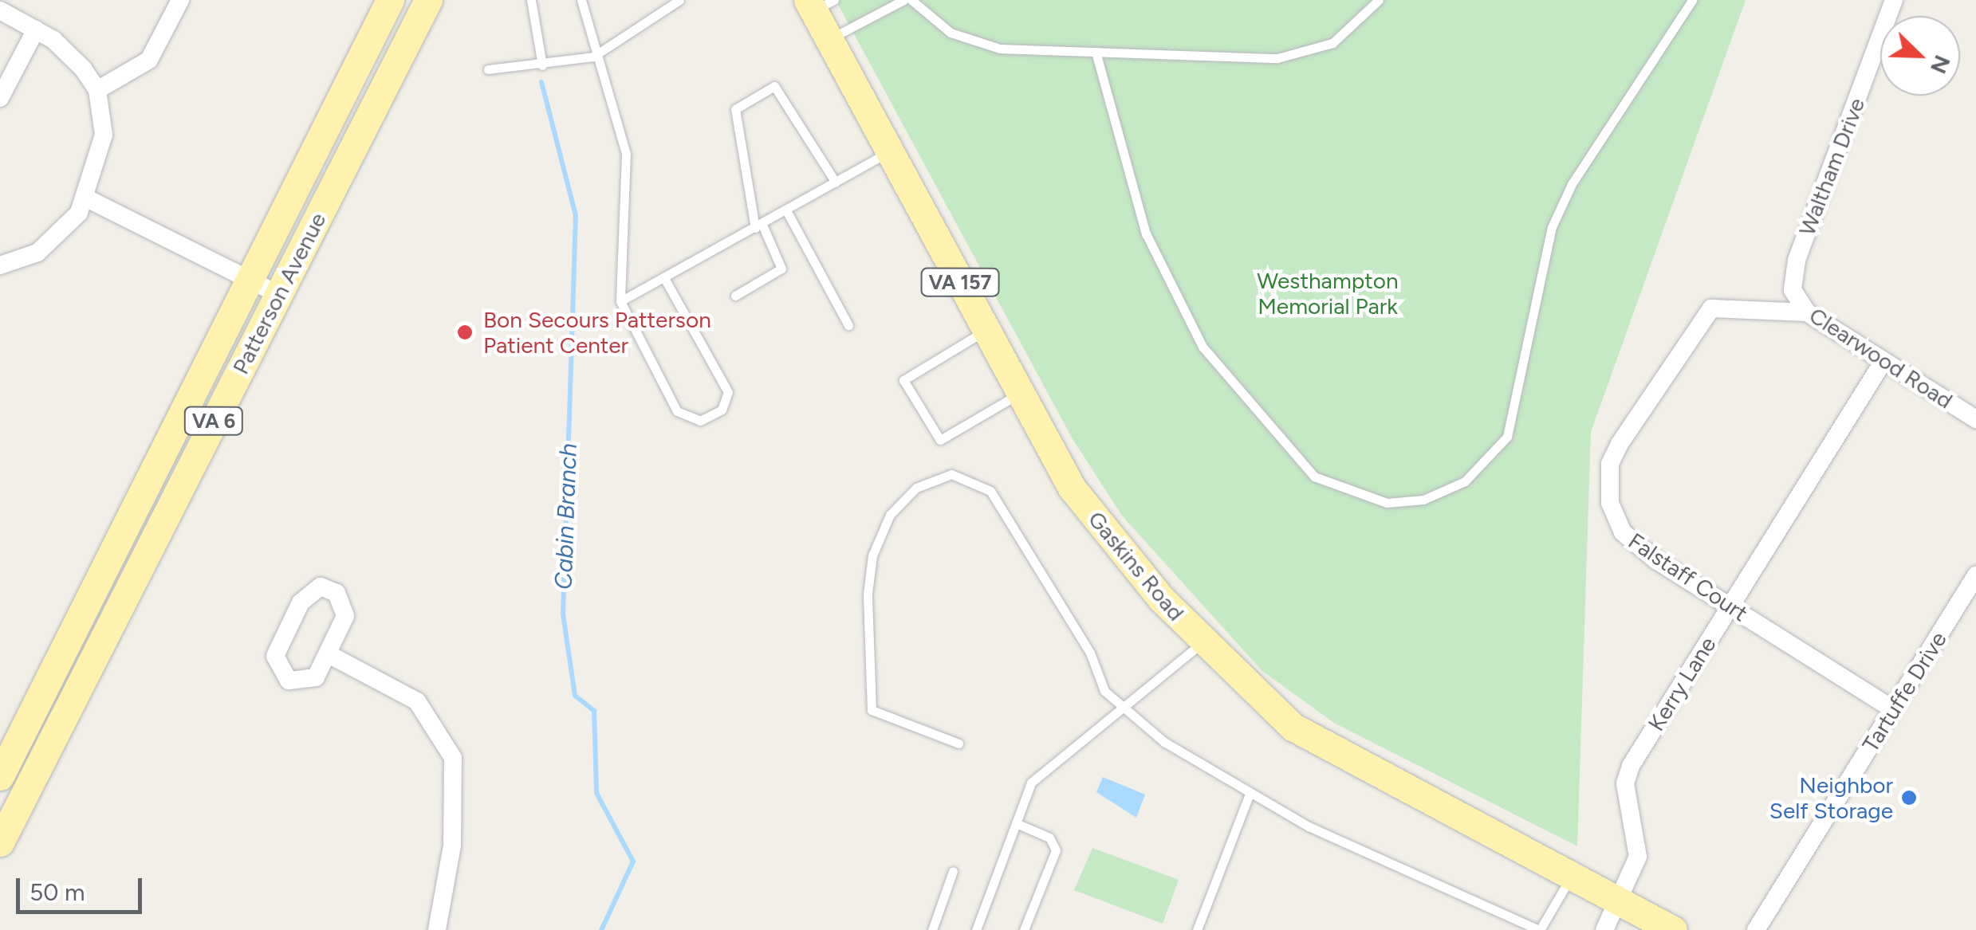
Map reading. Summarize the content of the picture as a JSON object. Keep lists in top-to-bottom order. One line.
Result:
{"streets":{"main road":["VA 157","Patterson Avenue","VA 6","Gaskins Road"],"street":["Waltham Drive","Clearwood Road","Falstaff Court","Kerry Lane","Tartuffe Drive"]},"crossings":[["Waltham Drive","Clearwood Road"],["Clearwood Road","Falstaff Court"],["Clearwood Road","Kerry Lane"],["Gaskins Road","Kerry Lane"],["Falstaff Court","Kerry Lane"],["Falstaff Court","Tartuffe Drive"]],"water":["Cabin Branch"],"parks":["Westhampton Memorial Park"],"places":["Bon Secours Patterson Patient Center","Neighbor Self Storage"],"scale_bar":"50 m","north":"bottom right"}
